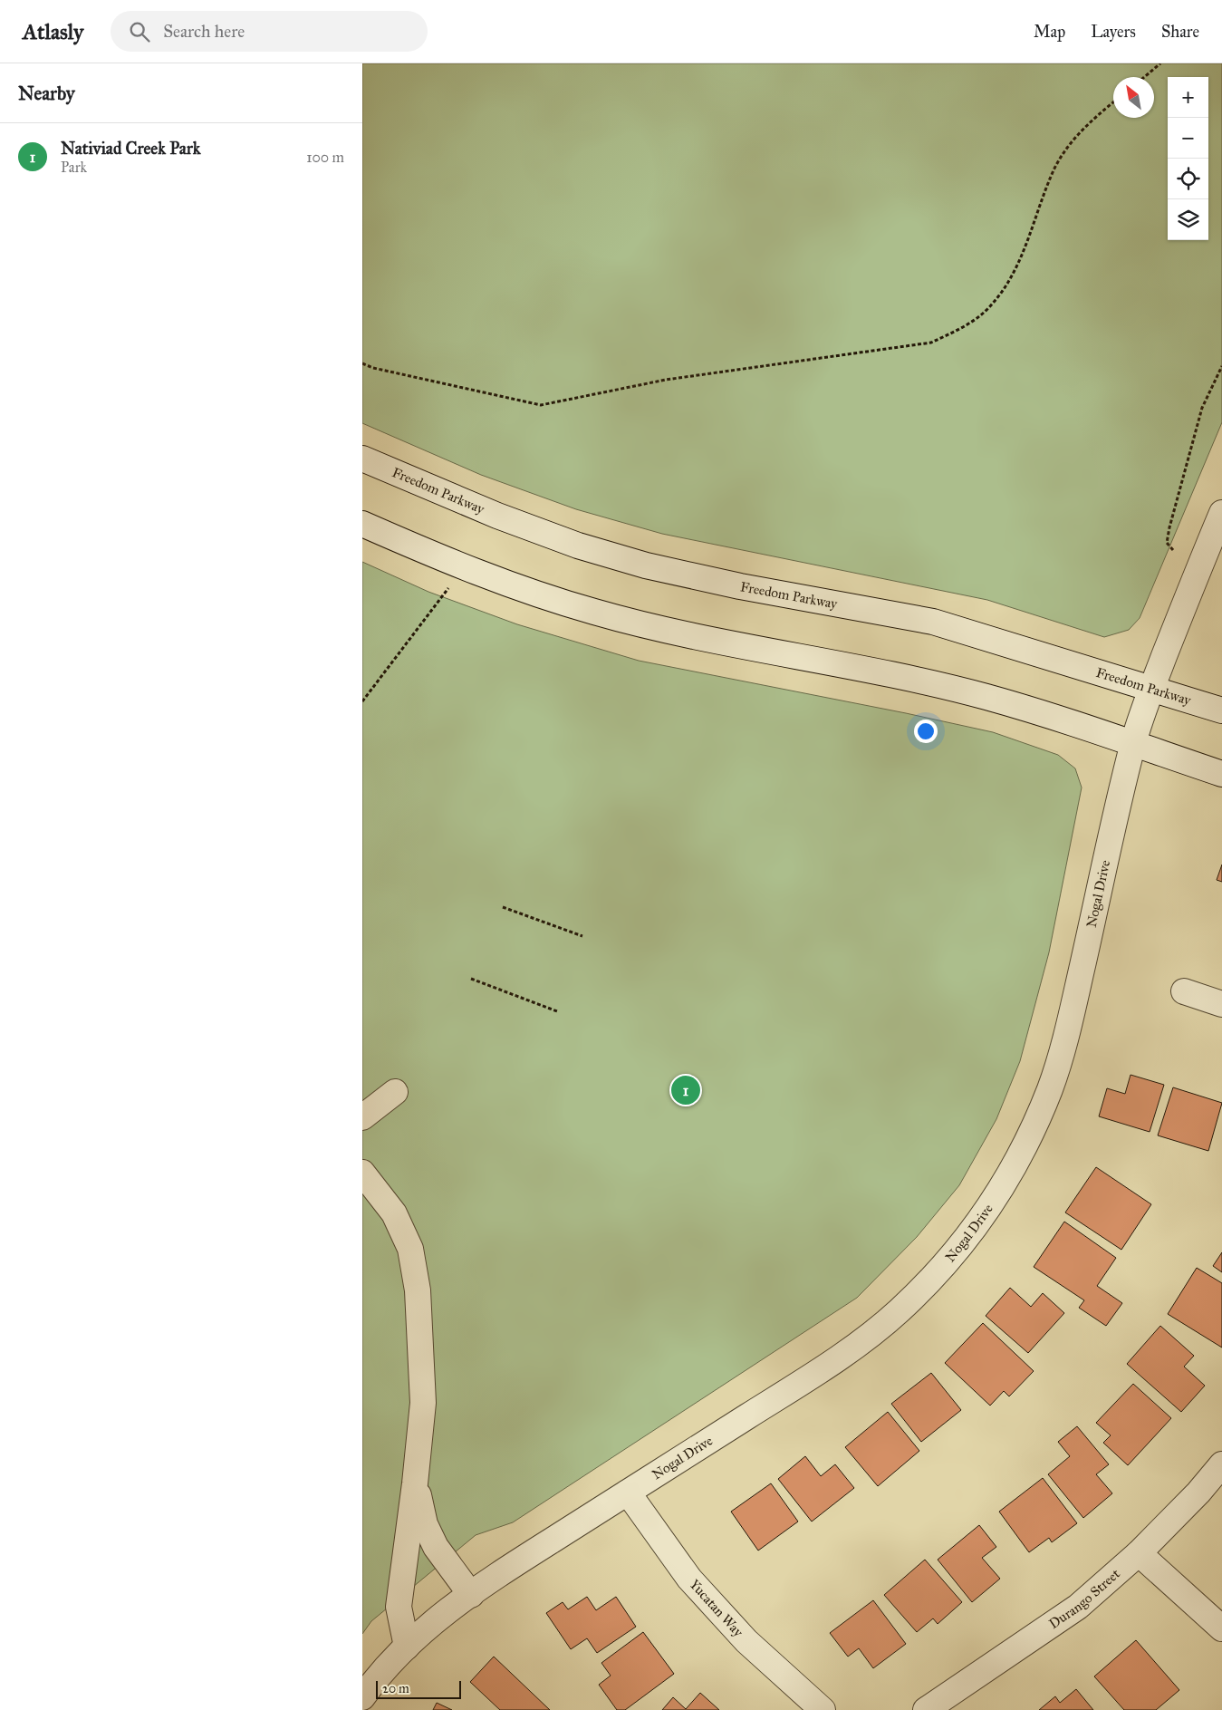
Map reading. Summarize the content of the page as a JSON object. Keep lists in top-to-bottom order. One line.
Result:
{"streets":{"street":["Freedom Parkway","Nogal Drive","Durango Street","Yucatan Way"]},"crossings":[["Freedom Parkway","Nogal Drive"],["Nogal Drive","Yucatan Way"]],"scale_bar":"20 m","north":"top left","page":{"header":"Atlasly","search":"Search here","nav":["Map","Layers","Share"],"heading":"Nearby","map_buttons":["+","−"],"list":[{"mark":"1","name":"Nativiad Creek Park","note":"Park","value":"100 m"}],"pins":"1","scale":"20 m"}}
